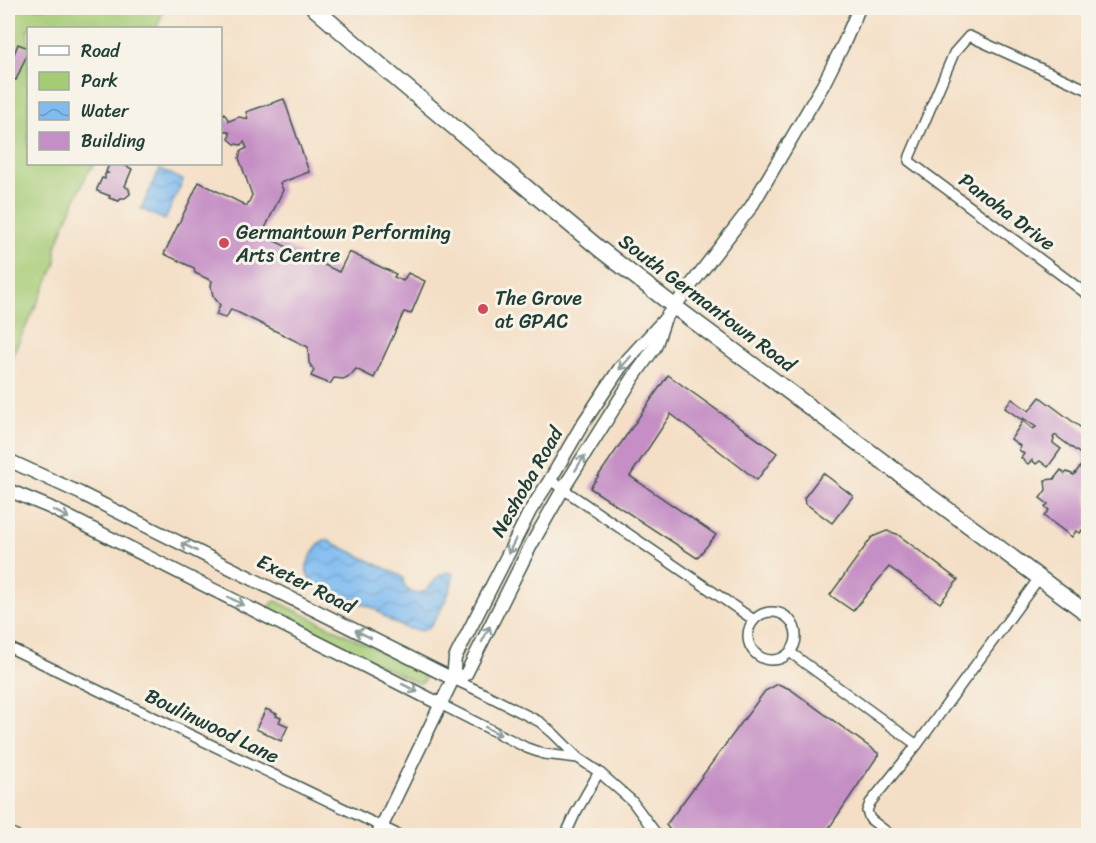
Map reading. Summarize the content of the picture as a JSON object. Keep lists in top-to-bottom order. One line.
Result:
{"streets":{"main road":["South Germantown Road"],"street":["Panoha Drive","Neshoba Road","Exeter Road","Boulinwood Lane"]},"crossings":[["South Germantown Road","Neshoba Road"],["Neshoba Road","Exeter Road"],["Neshoba Road","Boulinwood Lane"]],"places":["Germantown Performing Arts Centre","The Grove at GPAC"],"legend":["Road","Park","Water","Building"]}
